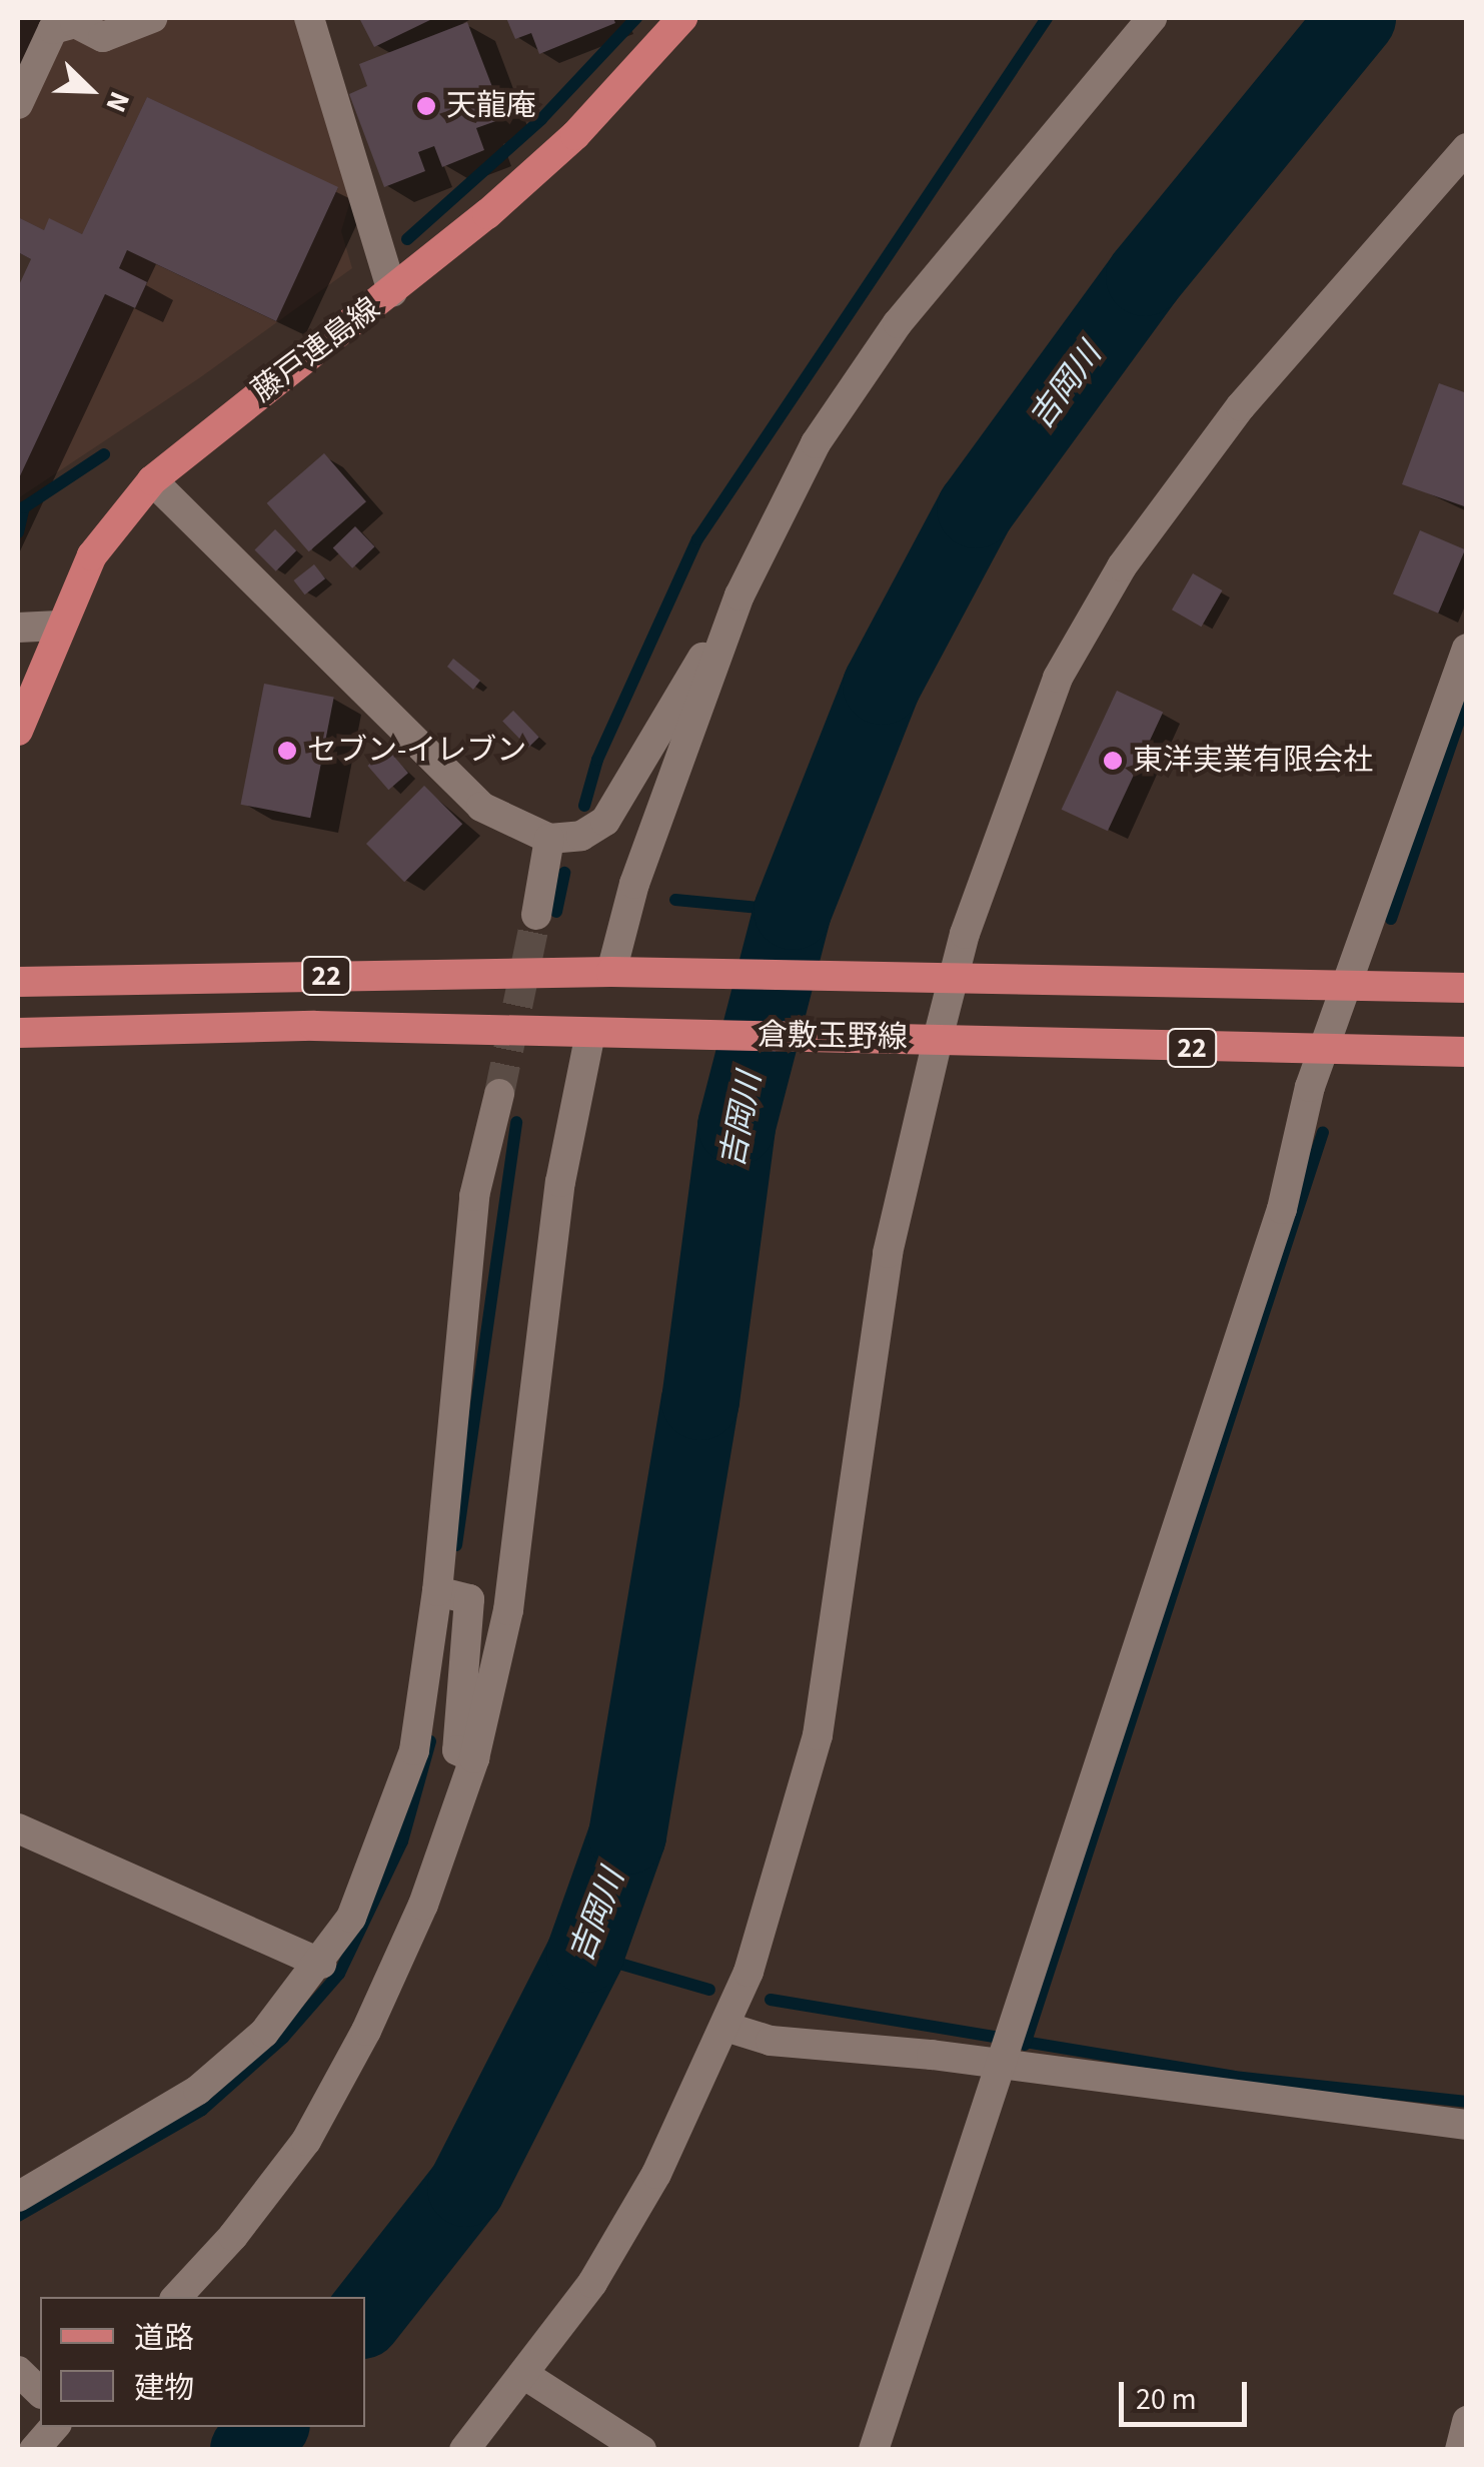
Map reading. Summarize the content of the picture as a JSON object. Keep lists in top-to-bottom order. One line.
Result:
{"streets":{"main road":["藤戸連島線","22","倉敷玉野線"]},"water":["吉岡川"],"places":["天龍庵","セブン-イレブン","東洋実業有限会社"],"legend":["道路","建物"],"scale_bar":"20 m","north":"bottom right"}
